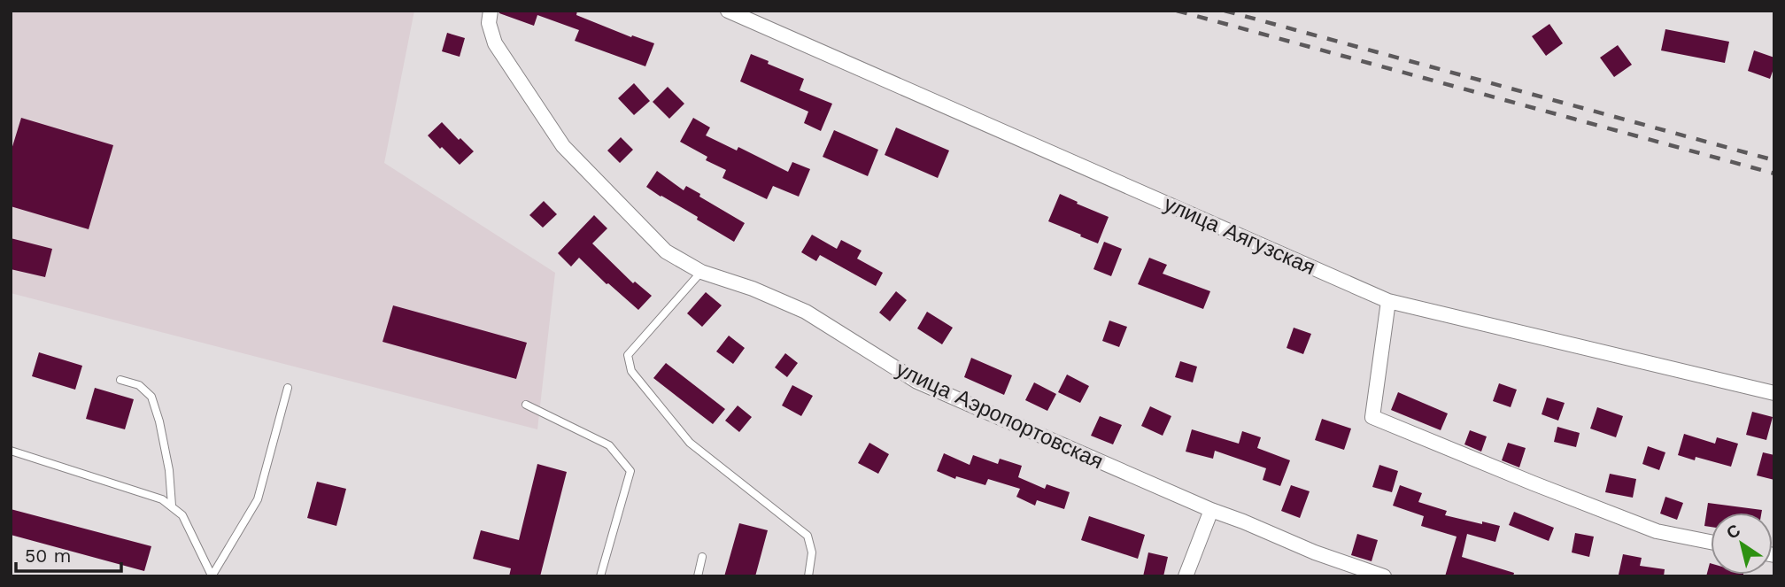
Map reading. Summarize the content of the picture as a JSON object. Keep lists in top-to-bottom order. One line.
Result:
{"streets":{"street":["улица Аягузская","улица Аэропортовская"]},"scale_bar":"50 m","north":"top left"}
